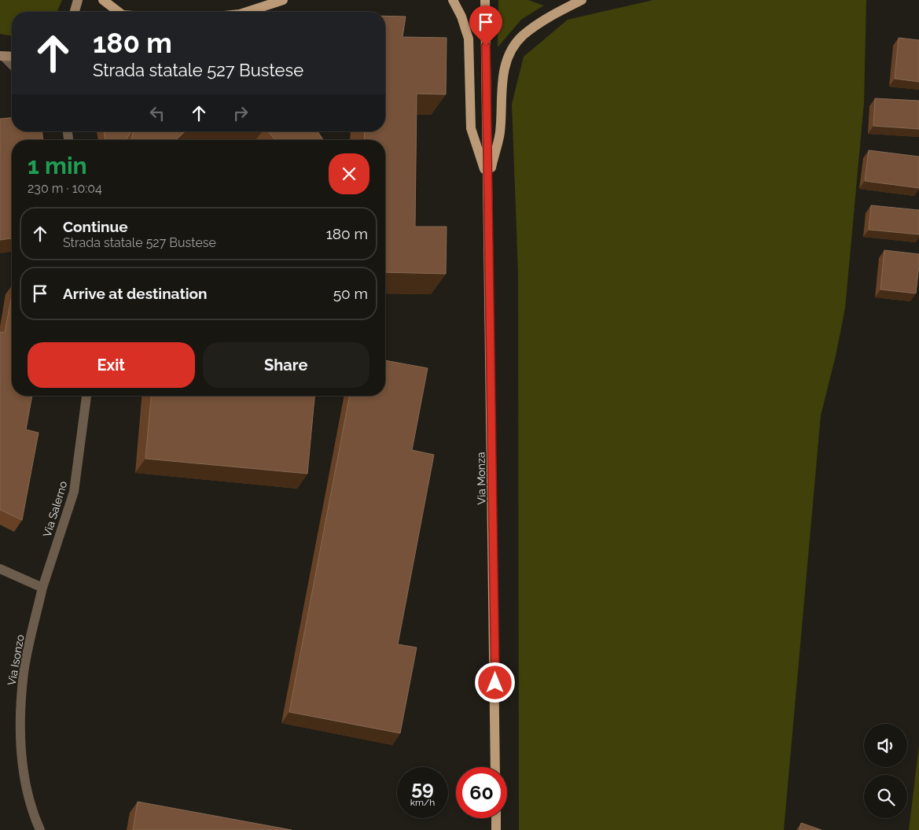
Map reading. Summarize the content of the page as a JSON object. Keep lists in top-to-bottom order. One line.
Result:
{"streets":{"main road":["Via Monza"],"street":["Via Salerno","Via Isonzo"]},"crossings":[["Via Salerno","Via Isonzo"]],"page":{"turn":["180 m","Strada statale 527 Bustese"],"heading":["1 min","230 m · 10:04"],"list":[{"name":"Continue","note":"Strada statale 527 Bustese","value":"180 m"},{"name":"Arrive at destination","value":"50 m"}],"buttons":["Exit","Share"],"speed":"59 km/h","limit":"60"}}
